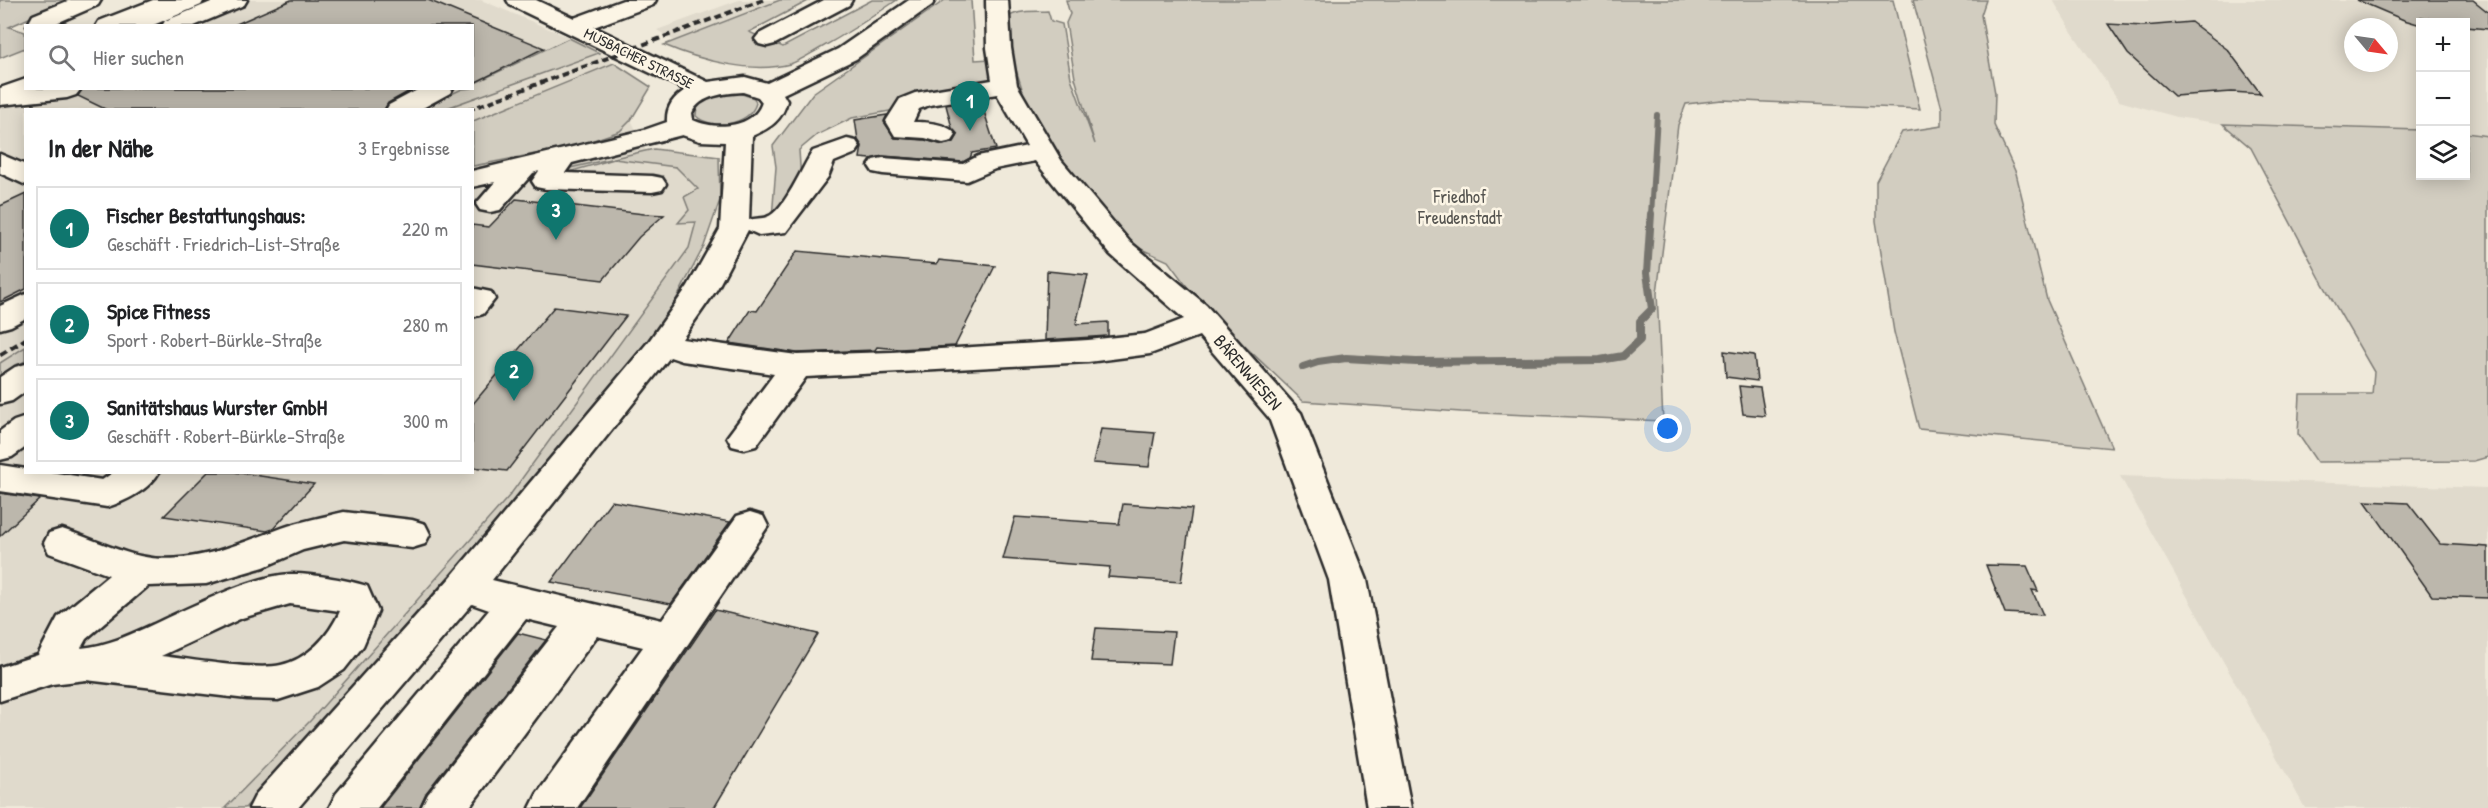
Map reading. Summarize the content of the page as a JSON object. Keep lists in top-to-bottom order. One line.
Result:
{"streets":{"street":["MUSBACHER STRASSE","BÄRENWIESEN"]},"parks":["Friedhof Freudenstadt"],"north":"bottom right","page":{"map_buttons":["+","−"],"search":"Hier suchen","pins":["1","3","2"],"heading":["In der Nähe","3 Ergebnisse"],"list":[{"mark":"1","name":"Fischer Bestattungshaus:","note":"Geschäft · Friedrich-List-Straße","value":"220 m"},{"mark":"2","name":"Spice Fitness","note":"Sport · Robert-Bürkle-Straße","value":"280 m"},{"mark":"3","name":"Sanitätshaus Wurster GmbH","note":"Geschäft · Robert-Bürkle-Straße","value":"300 m"}]}}
